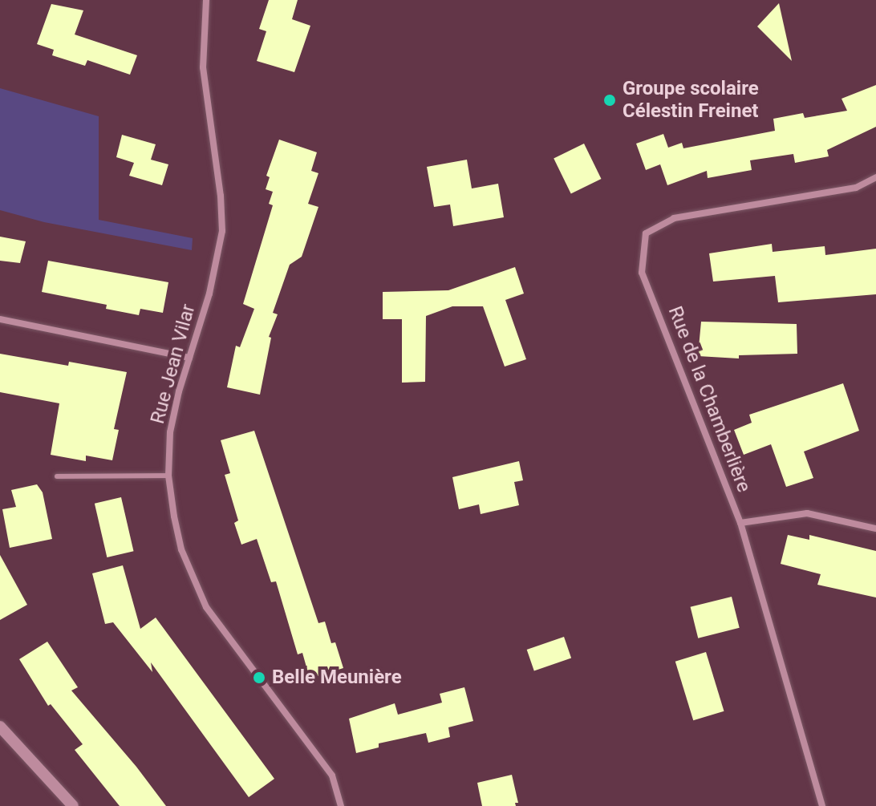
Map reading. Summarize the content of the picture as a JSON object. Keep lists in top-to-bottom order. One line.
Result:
{"streets":{"street":["Rue Jean Vilar","Rue de la Chamberlière"]},"places":["Groupe scolaire Célestin Freinet","Belle Meunière"]}
